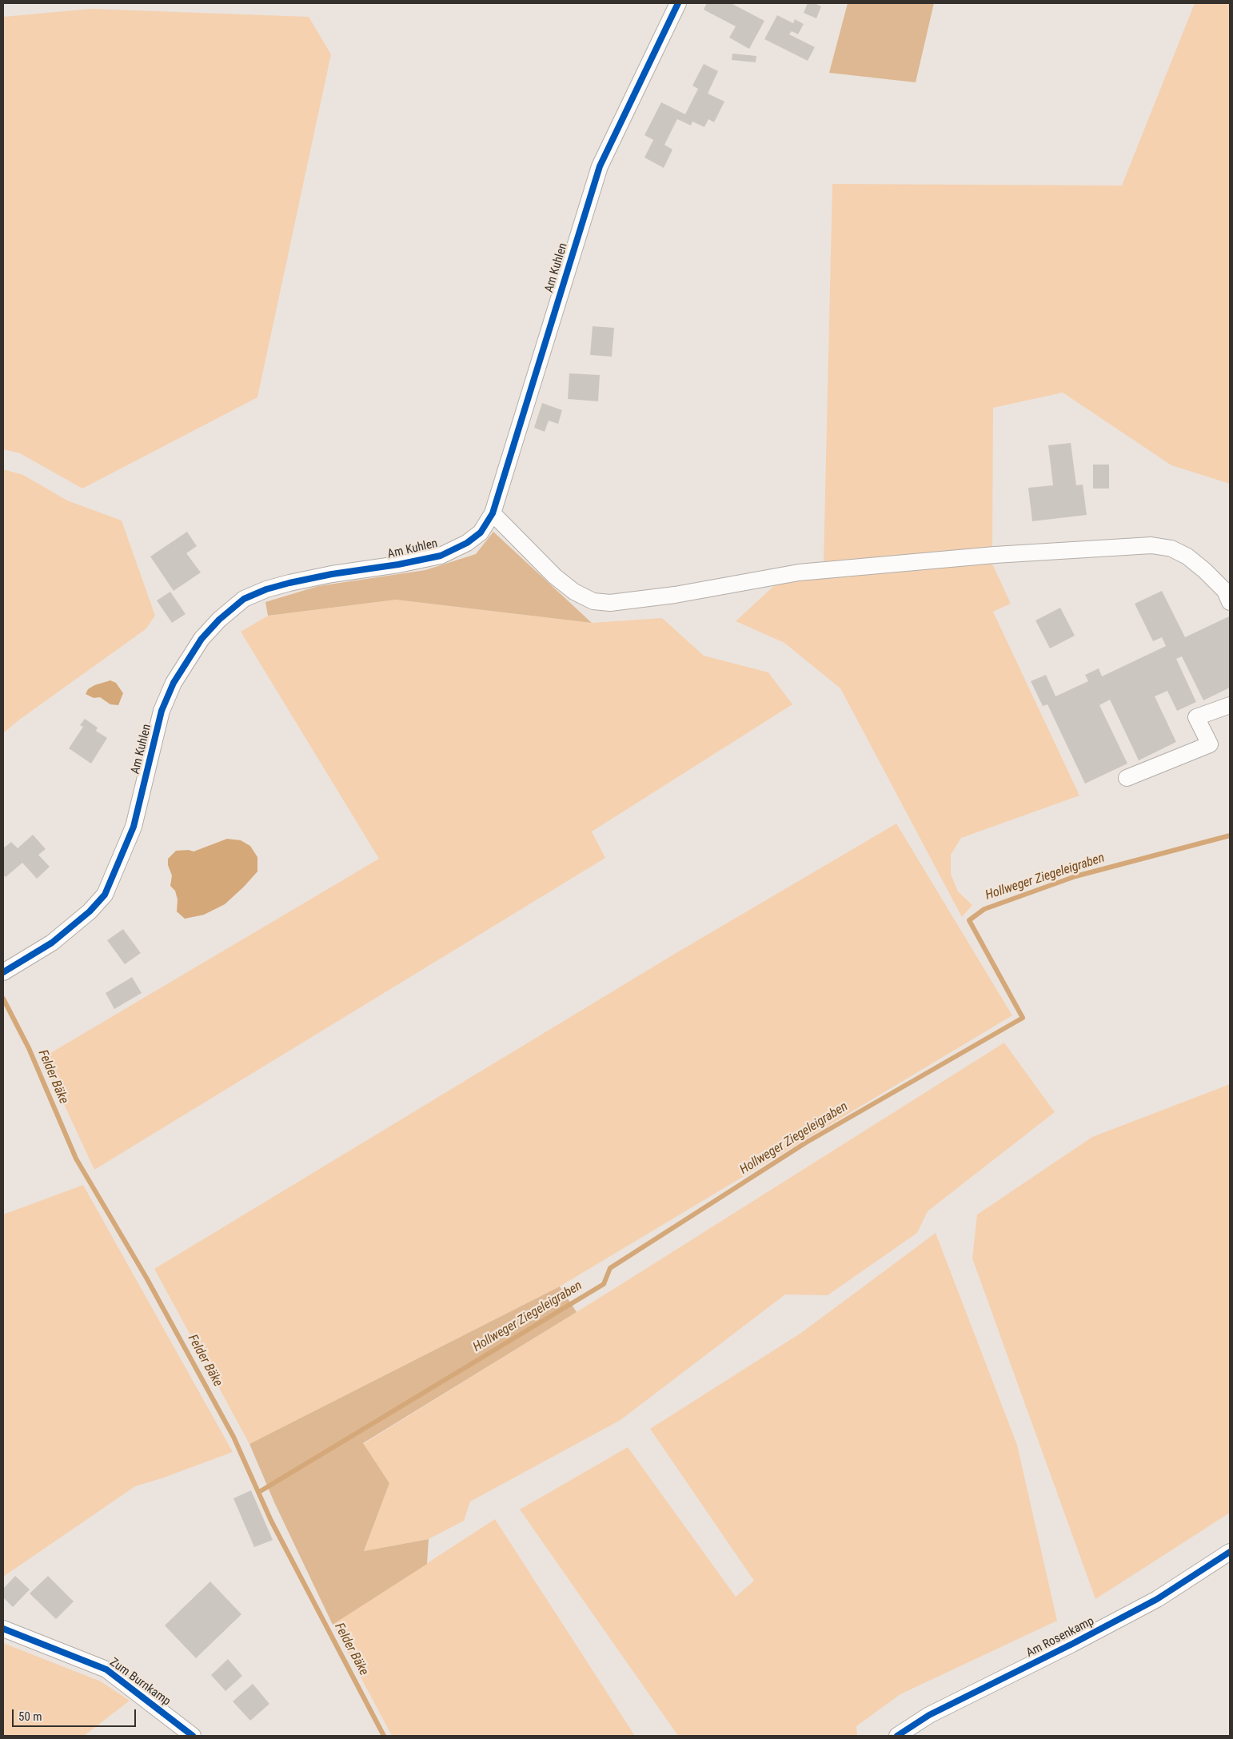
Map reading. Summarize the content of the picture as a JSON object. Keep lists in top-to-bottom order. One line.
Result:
{"streets":{"street":["Am Kuhlen","Am Rosenkamp","Zum Burnkamp"]},"water":["Hollweger Ziegeleigraben","Felder Bäke"],"scale_bar":"50 m"}
